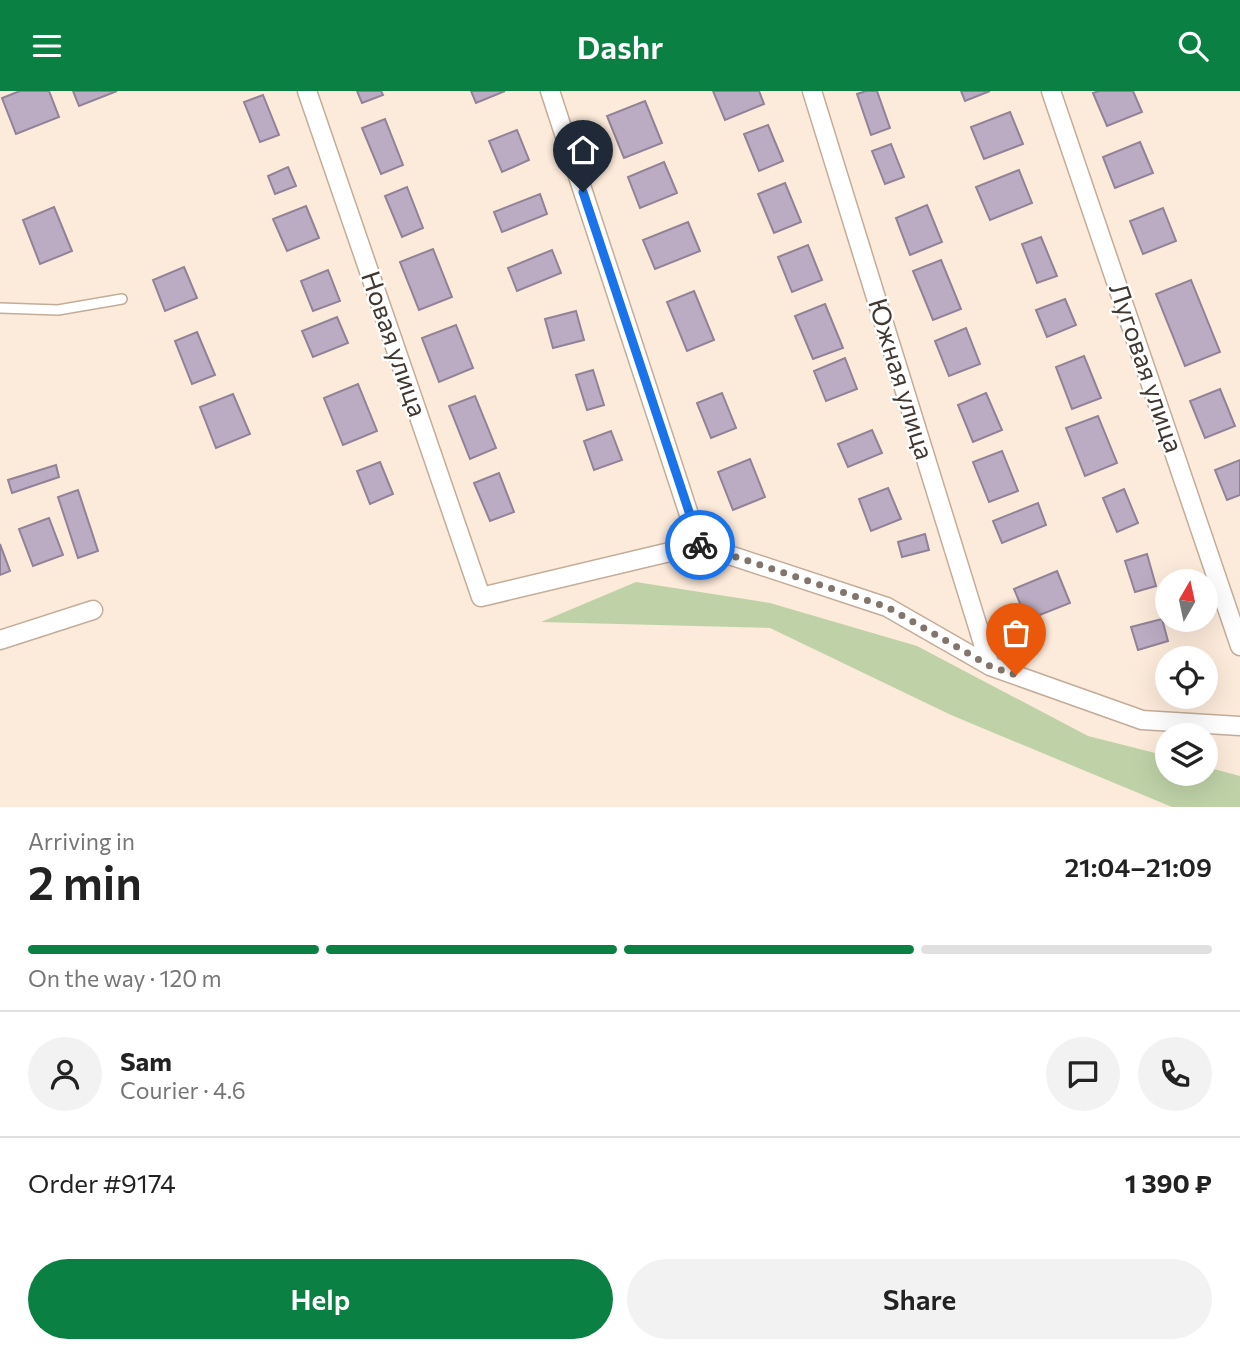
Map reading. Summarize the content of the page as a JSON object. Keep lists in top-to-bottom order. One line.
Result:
{"streets":{"street":["Новая улица","Луговая улица","Южная улица"]},"north":"top","page":{"header":"Dashr","heading":["2 min","Arriving in","21:04–21:09"],"panel":["Sam","Courier · 4.6","Order #9174","1 390 ₽"],"bar":"On the way · 120 m","buttons":["Help","Share"]}}
